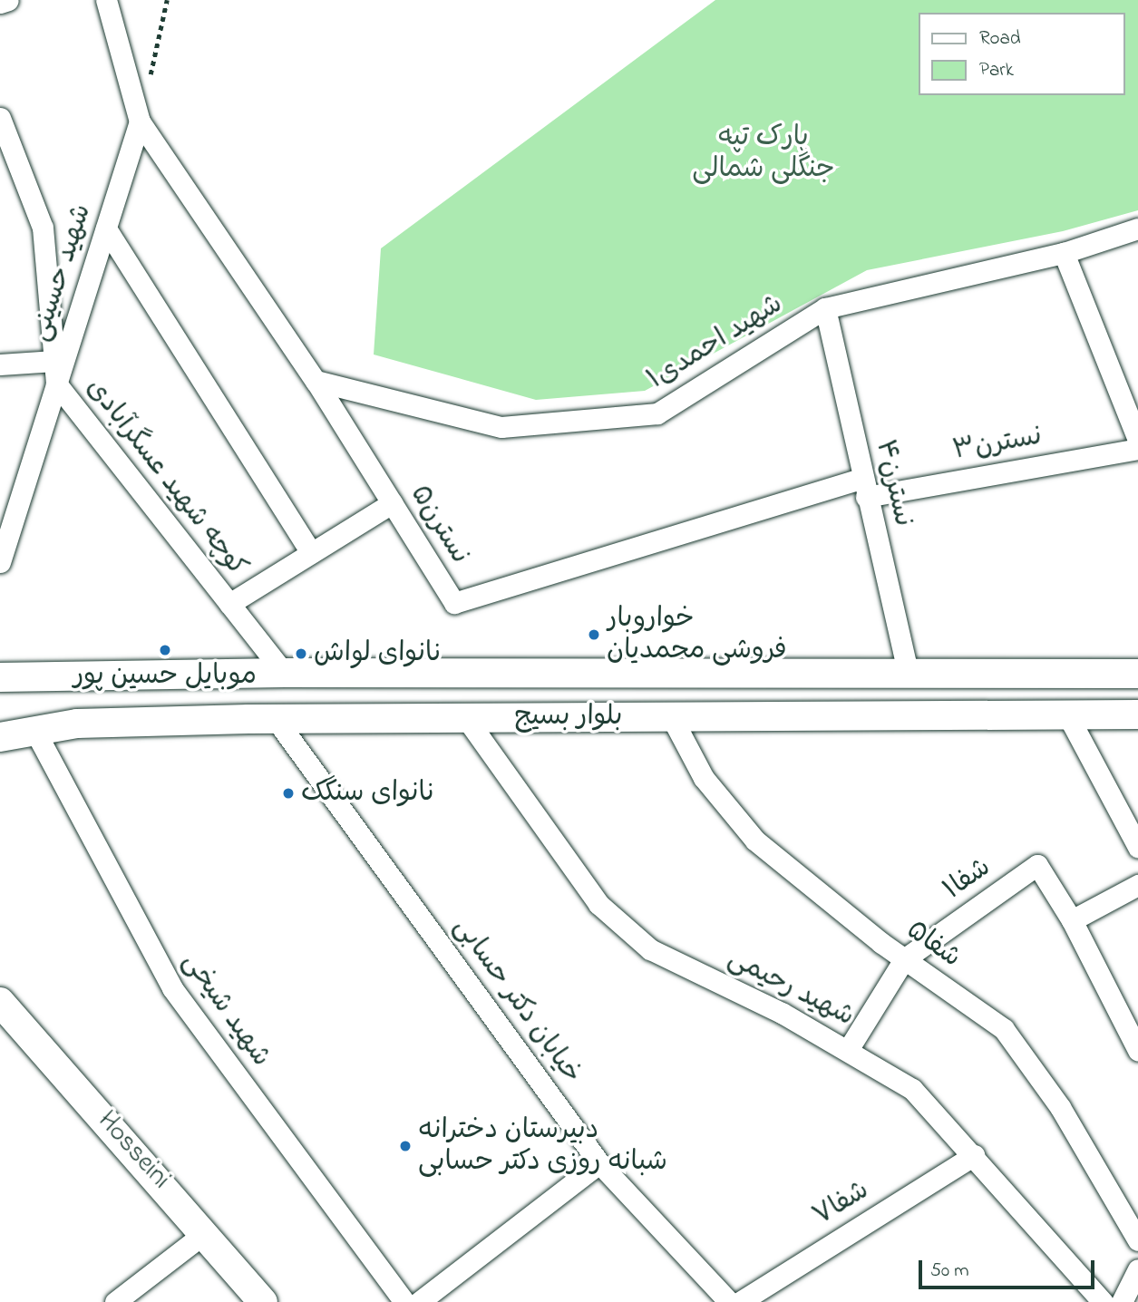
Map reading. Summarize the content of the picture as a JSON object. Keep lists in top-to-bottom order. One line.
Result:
{"streets":{"main road":["بلوار بسیج","Hosseini"],"street":["شهید حسینی","شهید احمدی۱","نسترن۳","کوچه شهید عسگرآبادی","نسترن۴","نسترن۵","شفا۱","شفا۵","شهید رحیمی","خیابان دکتر حسابی","شهید شیخی","شفا۷"]},"crossings":[["شهید حسینی","کوچه شهید عسگرآبادی"],["شهید حسینی","نسترن۵"],["شهید احمدی۱","نسترن۴"],["شهید احمدی۱","نسترن۵"],["نسترن۳","نسترن۴"],["نسترن۳","نسترن۵"],["کوچه شهید عسگرآبادی","بلوار بسیج"],["نسترن۴","نسترن۵"],["نسترن۴","بلوار بسیج"],["بلوار بسیج","شفا۵"],["بلوار بسیج","شهید رحیمی"],["بلوار بسیج","خیابان دکتر حسابی"],["بلوار بسیج","شهید شیخی"],["شفا۱","شفا۵"],["شفا۱","شهید رحیمی"],["شهید رحیمی","شفا۷"]],"parks":["پارک تپه جنگلی شمالی"],"places":["خواروبار فروشی محمدیان","موبایل حسین پور","نانوای لواش","نانوای سنگک","دبیرستان دخترانه شبانه روزی دکتر حسابی"],"legend":["Road","Park"],"scale_bar":"50 m"}
